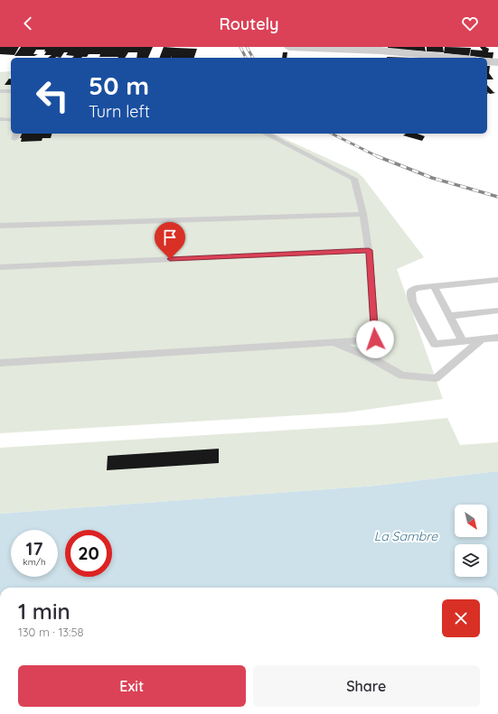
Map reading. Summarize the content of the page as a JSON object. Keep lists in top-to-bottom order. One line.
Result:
{"water":["La Sambre"],"north":"bottom right","page":{"header":"Routely","turn":["50 m","Turn left"],"speed":"17 km/h","limit":"20","heading":["1 min","130 m · 13:58"],"buttons":["Exit","Share"]}}
